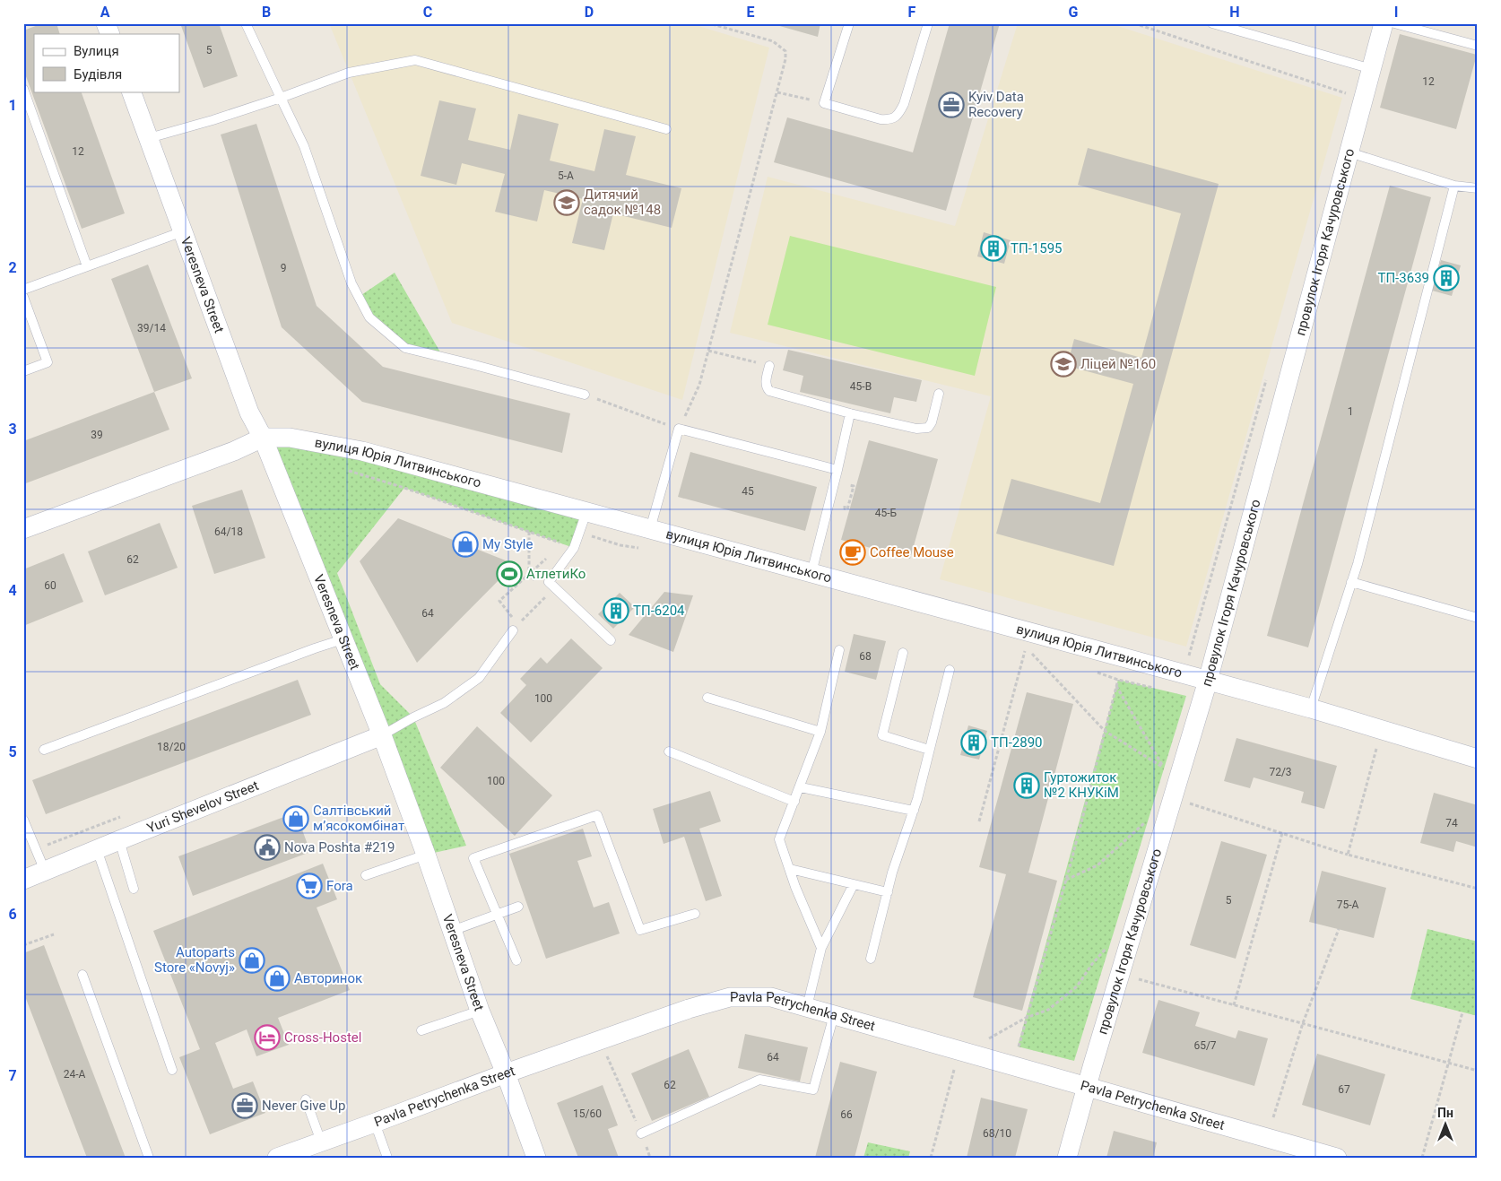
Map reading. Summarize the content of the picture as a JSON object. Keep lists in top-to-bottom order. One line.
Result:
{"streets":{"street":["провулок Ігоря Качуровського","Veresneva Street","вулиця Юрія Литвинського","Yuri Shevelov Street","Pavla Petrychenka Street"]},"crossings":[["провулок Ігоря Качуровського","вулиця Юрія Литвинського"],["провулок Ігоря Качуровського","Pavla Petrychenka Street"],["Veresneva Street","вулиця Юрія Литвинського"],["Veresneva Street","Yuri Shevelov Street"],["Veresneva Street","Pavla Petrychenka Street"]],"places":{"office":["Kyiv Data Recovery","Never Give Up"],"school or university":["Дитячий садок №148","Ліцей №160"],"building":["ТП-1595","ТП-3639","ТП-6204","ТП-2890","Гуртожиток №2 КНУКіМ"],"shop":["My Style","Салтівський мʼясокомбінат","Autoparts Store «Novyj»","Авторинок"],"cafe":["Coffee Mouse"],"sports":["АтлетиКо"],"public building":["Nova Poshta #219"],"supermarket":["Fora"],"hotel":["Cross-Hostel"]},"house_numbers":["5","12","12","5-А","9","39/14","45-В","1","39","45","45-Б","64/18","62","60","64","68","100","18/20","72/3","100","74","5","75-А","65/7","64","24-А","62","67","15/60","66","68/10"],"legend":["Вулиця","Будівля"],"north":"top","grid":{"columns":["A","B","C","D","E","F","G","H","I"],"rows":["1","2","3","4","5","6","7"]}}
